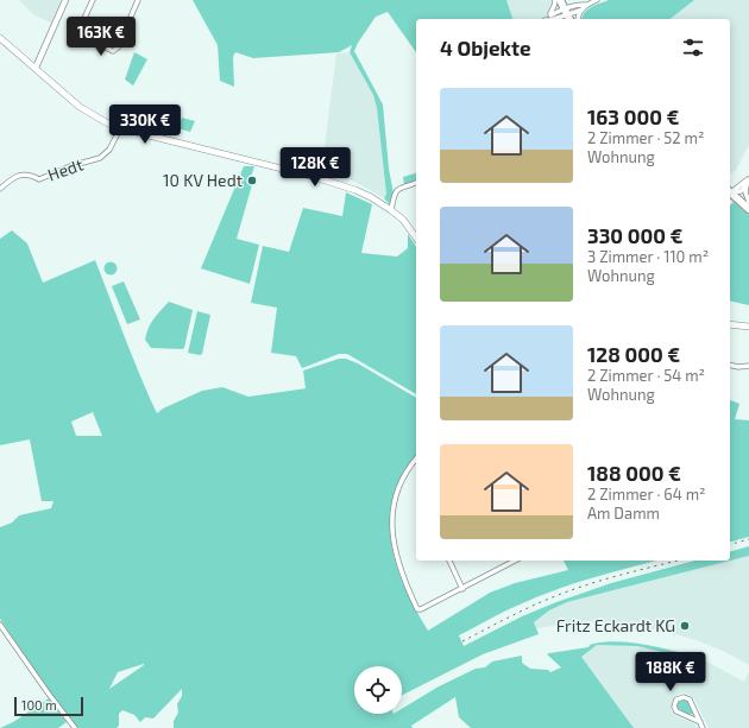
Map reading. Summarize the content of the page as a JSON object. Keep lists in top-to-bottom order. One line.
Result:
{"streets":{"street":["Hedt"]},"places":["10 KV Hedt","Fritz Eckardt KG"],"scale_bar":"100 m","page":{"price":["163K €","330K €","128K €","188K €"],"heading":"4 Objekte","list":[{"name":"163 000 €","note":"2 Zimmer · 52 m² · Wohnung"},{"name":"330 000 €","note":"3 Zimmer · 110 m² · Wohnung"},{"name":"128 000 €","note":"2 Zimmer · 54 m² · Wohnung"},{"name":"188 000 €","note":"2 Zimmer · 64 m² · Am Damm"}],"scale":"100 m"}}
